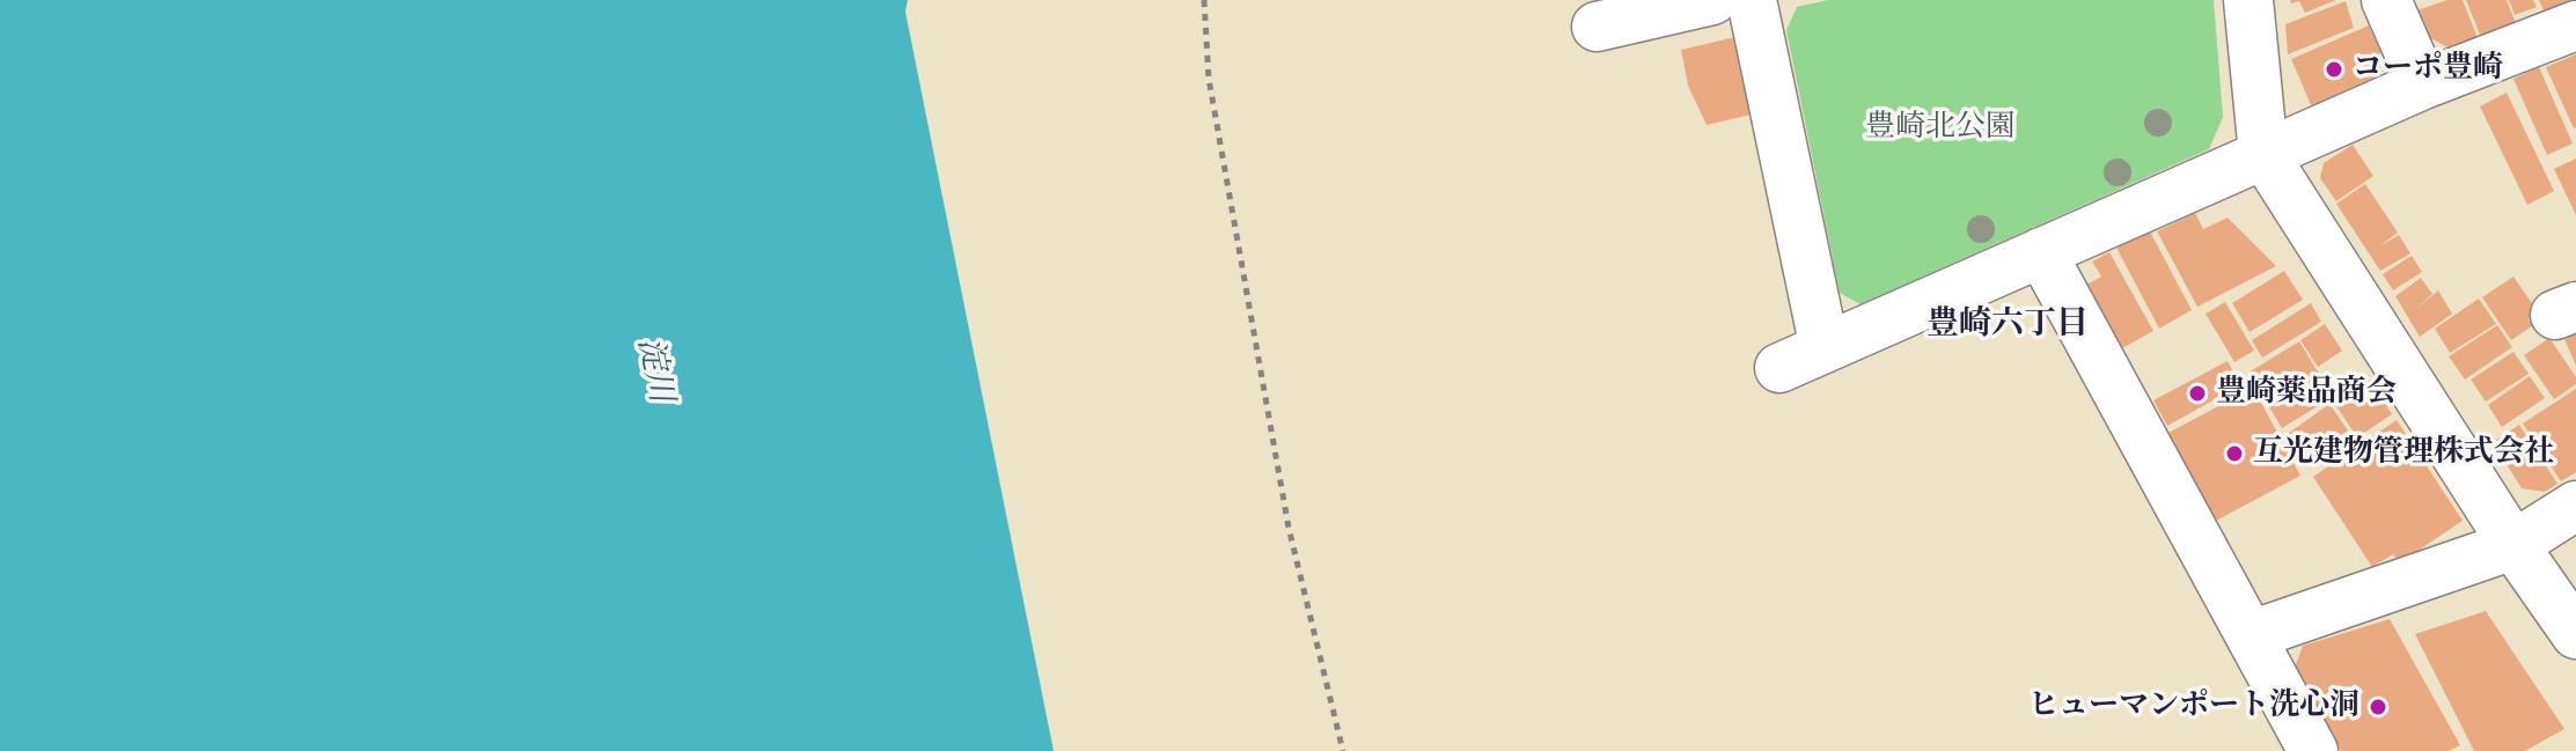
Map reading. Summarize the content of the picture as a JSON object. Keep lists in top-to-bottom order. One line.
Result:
{"districts":["豊崎六丁目"],"water":["淀川"],"parks":["豊崎北公園"],"places":["コーポ豊崎","豊崎薬品商会","互光建物管理株式会社","ヒューマンポート洗心洞"]}
